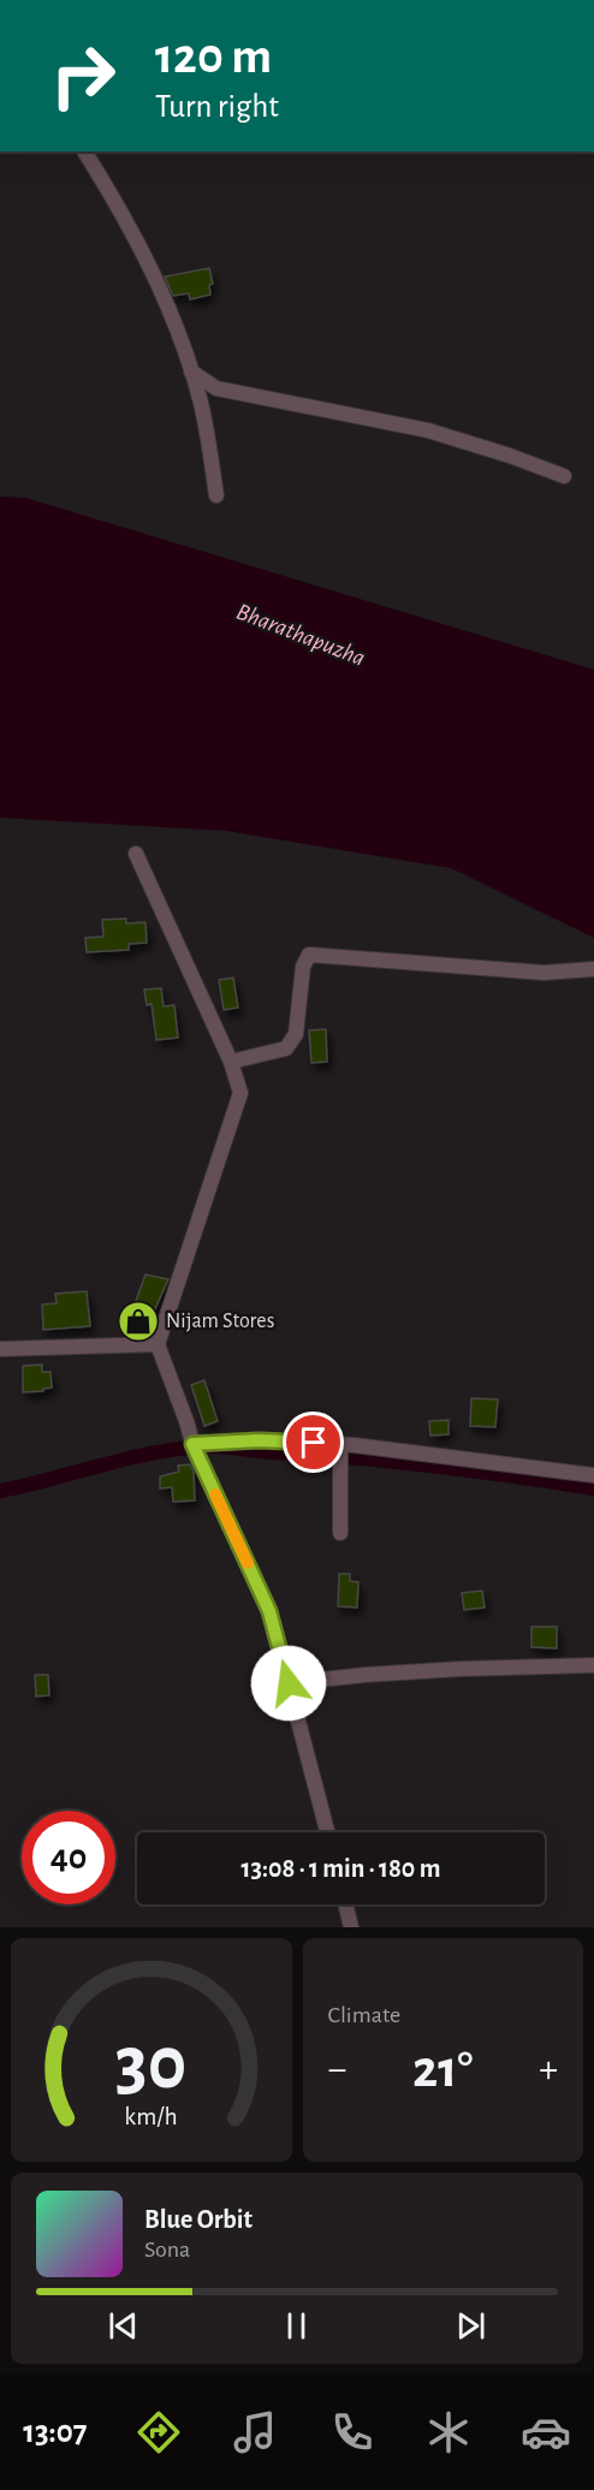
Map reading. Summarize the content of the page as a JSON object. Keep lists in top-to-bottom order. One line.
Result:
{"water":["Bharathapuzha"],"places":{"shop":["Nijam Stores"]},"page":{"turn":["120 m","Turn right"],"limit":"40","trip":"13:08 · 1 min · 180 m","tile":"Climate","heat":["−","21°","+"],"song":["Blue Orbit","Sona"],"tabs":"13:07","gauge":["30","km/h"]}}
